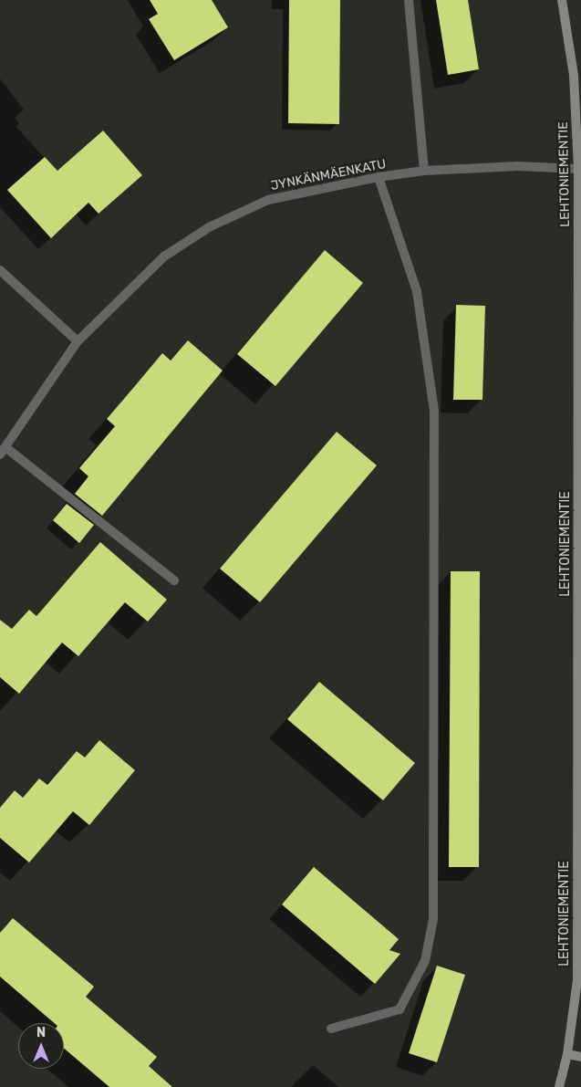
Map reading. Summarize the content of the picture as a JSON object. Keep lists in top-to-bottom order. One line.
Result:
{"streets":{"main road":["LEHTONIEMENTIE"],"street":["JYNKÄNMÄENKATU"]},"crossings":[["LEHTONIEMENTIE","JYNKÄNMÄENKATU"]],"north":"top"}
